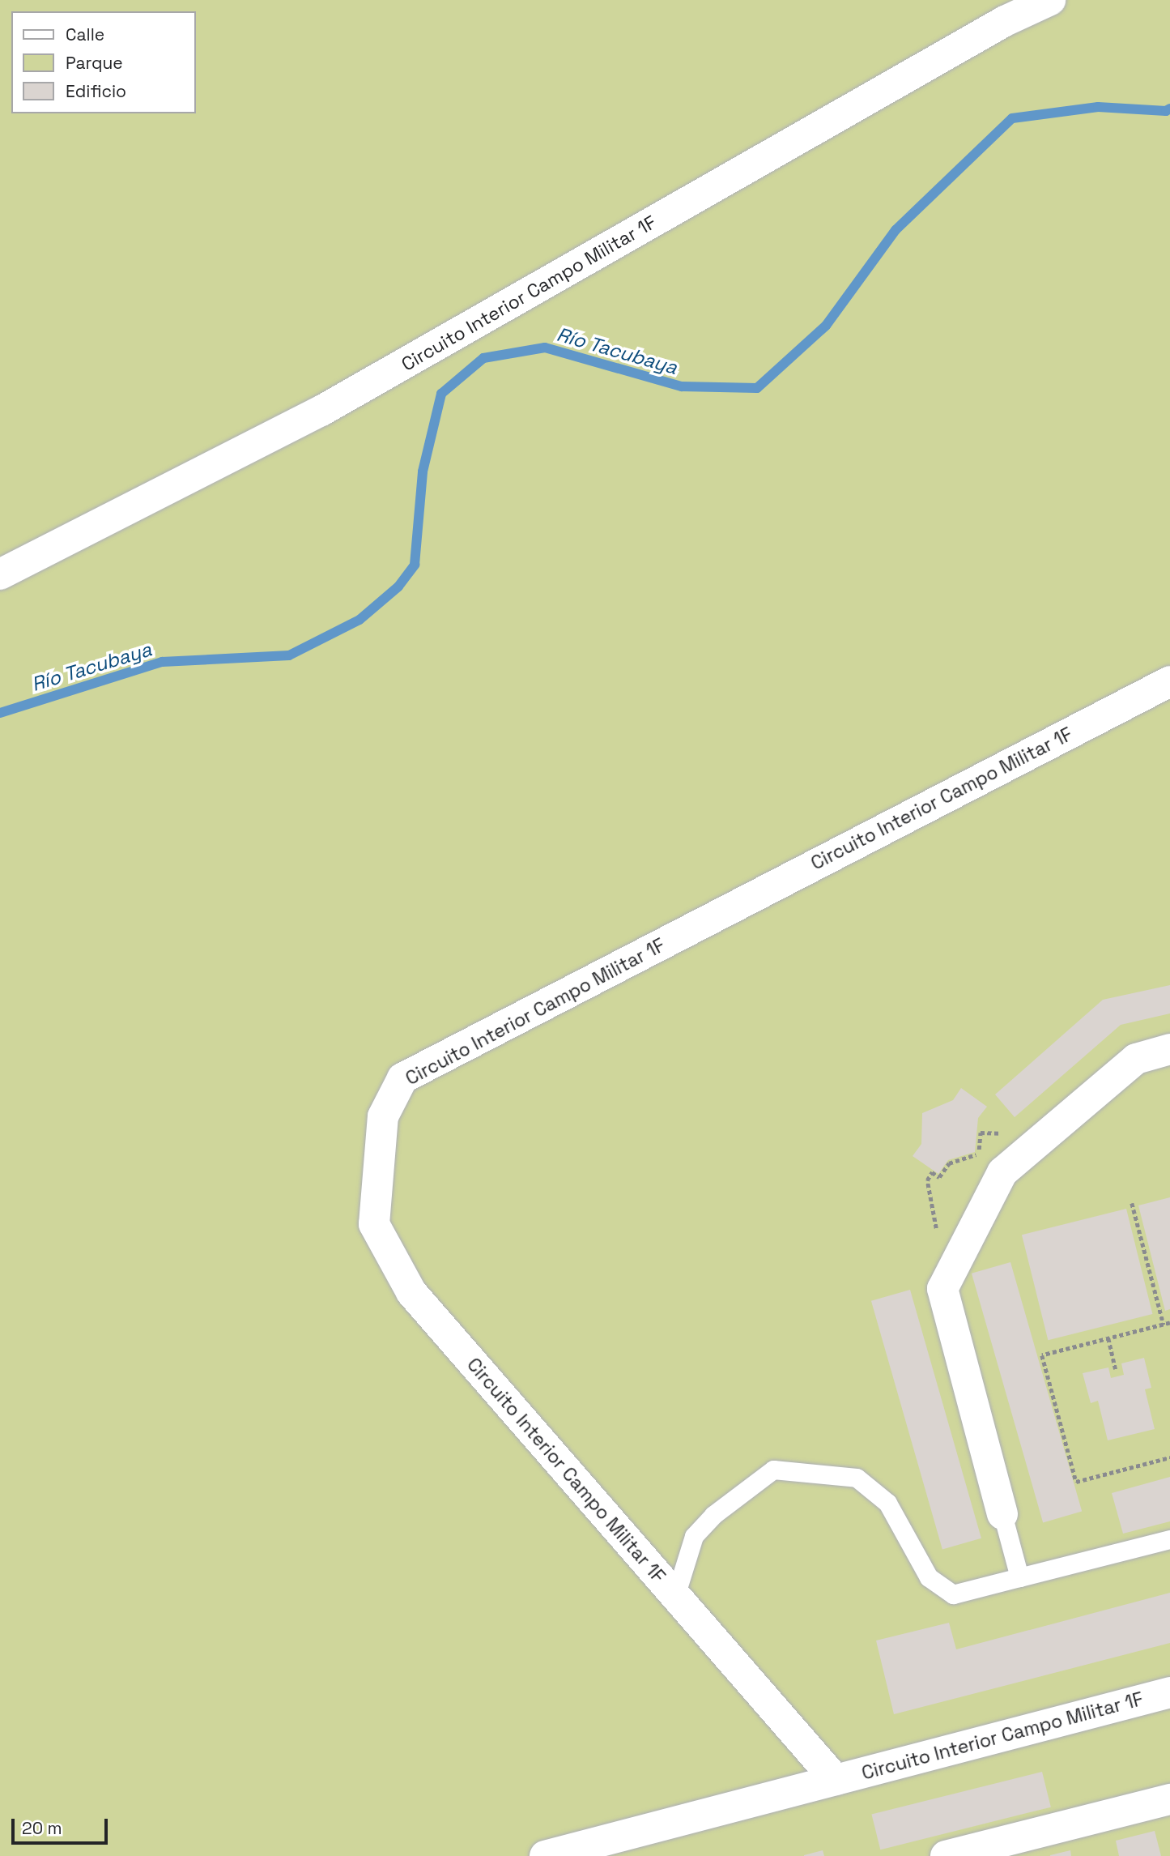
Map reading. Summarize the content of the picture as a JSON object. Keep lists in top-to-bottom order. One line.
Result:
{"streets":{"street":["Circuito Interior Campo Militar 1F"]},"water":["Río Tacubaya"],"legend":["Calle","Parque","Edificio"],"scale_bar":"20 m"}
